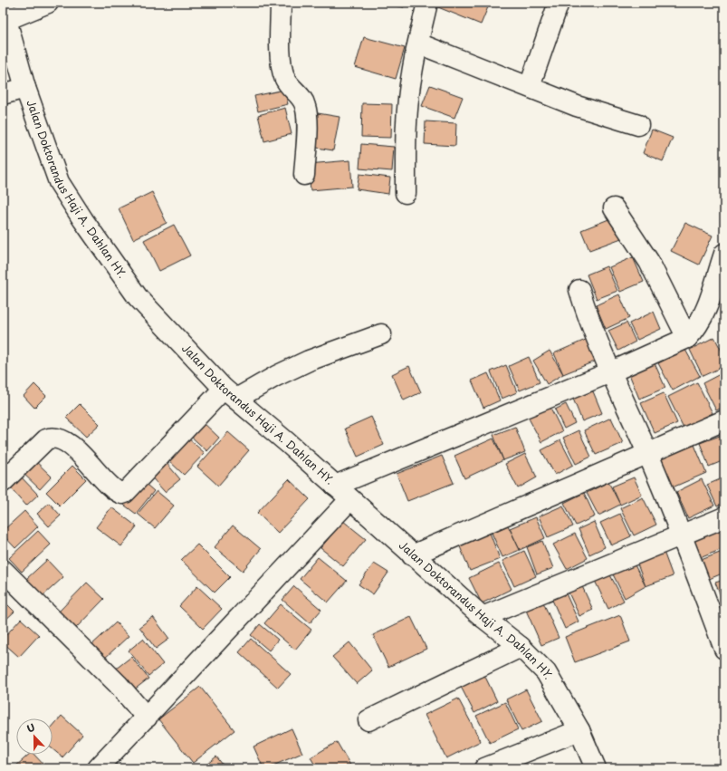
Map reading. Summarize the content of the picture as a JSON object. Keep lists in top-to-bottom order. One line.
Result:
{"streets":{"street":["Jalan Doktorandus Haji A. Dahlan HY."]},"north":"top"}
